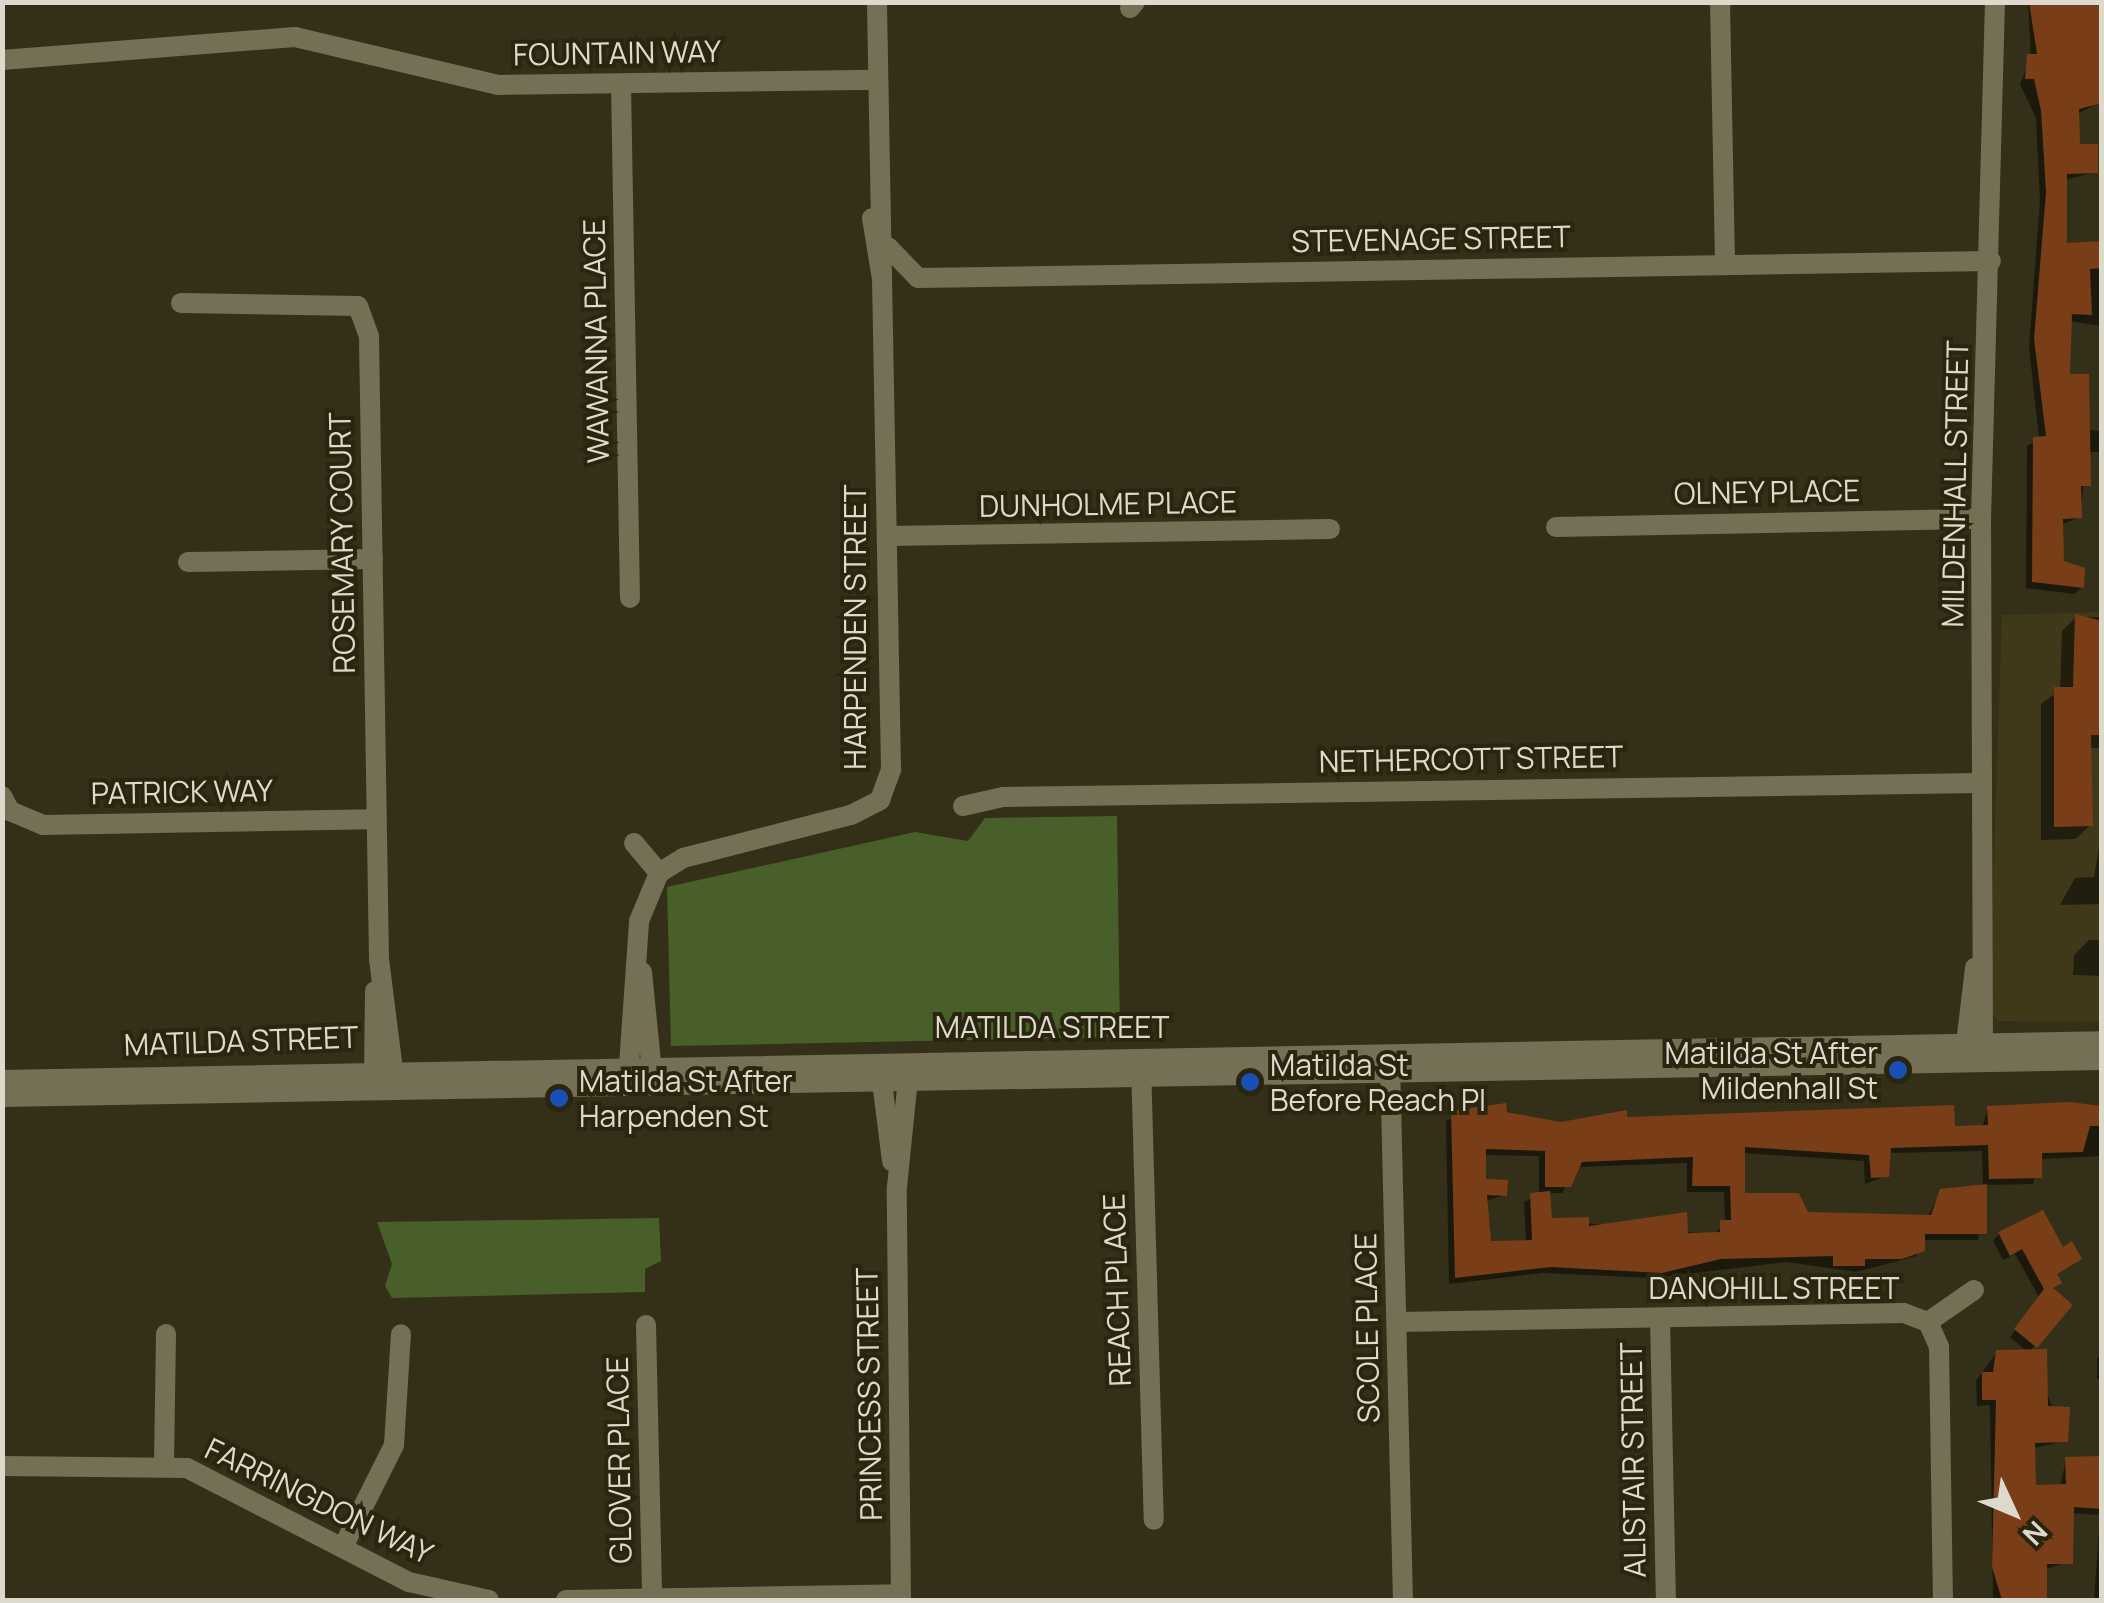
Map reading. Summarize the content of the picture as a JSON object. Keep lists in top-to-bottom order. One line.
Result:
{"streets":{"street":["FOUNTAIN WAY","STEVENAGE STREET","WAWANNA PLACE","MILDENHALL STREET","OLNEY PLACE","DUNHOLME PLACE","ROSEMARY COURT","HARPENDEN STREET","NETHERCOTT STREET","PATRICK WAY","MATILDA STREET","DANOHILL STREET","REACH PLACE","SCOLE PLACE","PRINCESS STREET","GLOVER PLACE","ALISTAIR STREET","FARRINGDON WAY"]},"crossings":[["FOUNTAIN WAY","WAWANNA PLACE"],["FOUNTAIN WAY","HARPENDEN STREET"],["STEVENAGE STREET","MILDENHALL STREET"],["STEVENAGE STREET","HARPENDEN STREET"],["MILDENHALL STREET","OLNEY PLACE"],["MILDENHALL STREET","NETHERCOTT STREET"],["MILDENHALL STREET","MATILDA STREET"],["DUNHOLME PLACE","HARPENDEN STREET"],["ROSEMARY COURT","PATRICK WAY"],["ROSEMARY COURT","MATILDA STREET"],["MATILDA STREET","REACH PLACE"],["MATILDA STREET","SCOLE PLACE"],["MATILDA STREET","PRINCESS STREET"],["DANOHILL STREET","SCOLE PLACE"],["DANOHILL STREET","ALISTAIR STREET"]],"places":["Matilda St After Mildenhall St","Matilda St Before Reach Pl","Matilda St After Harpenden St"],"north":"bottom right"}
